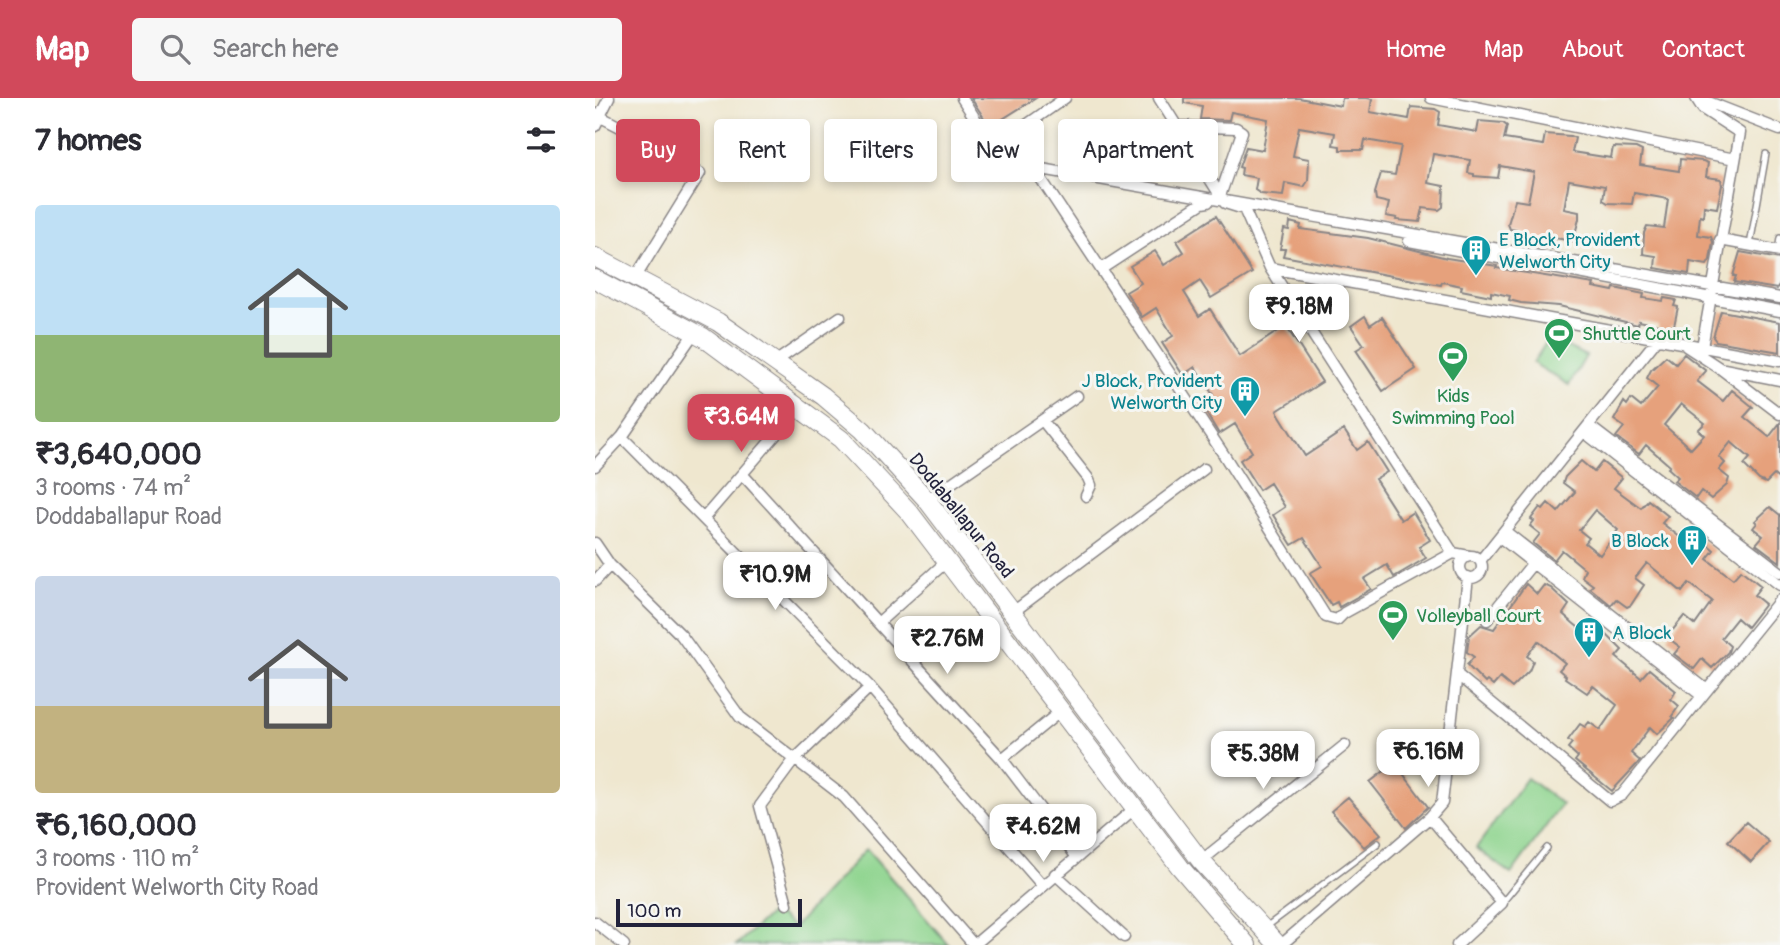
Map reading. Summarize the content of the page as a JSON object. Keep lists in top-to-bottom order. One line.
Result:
{"streets":{"main road":["Doddaballapur Road"]},"places":{"building":["E Block, Provident Welworth City","J Block, Provident Welworth City","B Block","A Block"],"sports":["Shuttle Court","Kids Swimming Pool","Volleyball Court"]},"scale_bar":"100 m","page":{"header":"Map","search":"Search here","nav":["Home","Map","About","Contact"],"heading":"7 homes","chip":["Buy","Rent","Filters","New","Apartment"],"list":[{"name":"₹3,640,000","note":"3 rooms · 74 m² · Doddaballapur Road"},{"name":"₹6,160,000","note":"3 rooms · 110 m² · Provident Welworth City Road"}],"price":["₹9.18M","₹3.64M","₹10.9M","₹2.76M","₹6.16M","₹5.38M","₹4.62M"],"scale":"100 m"}}
